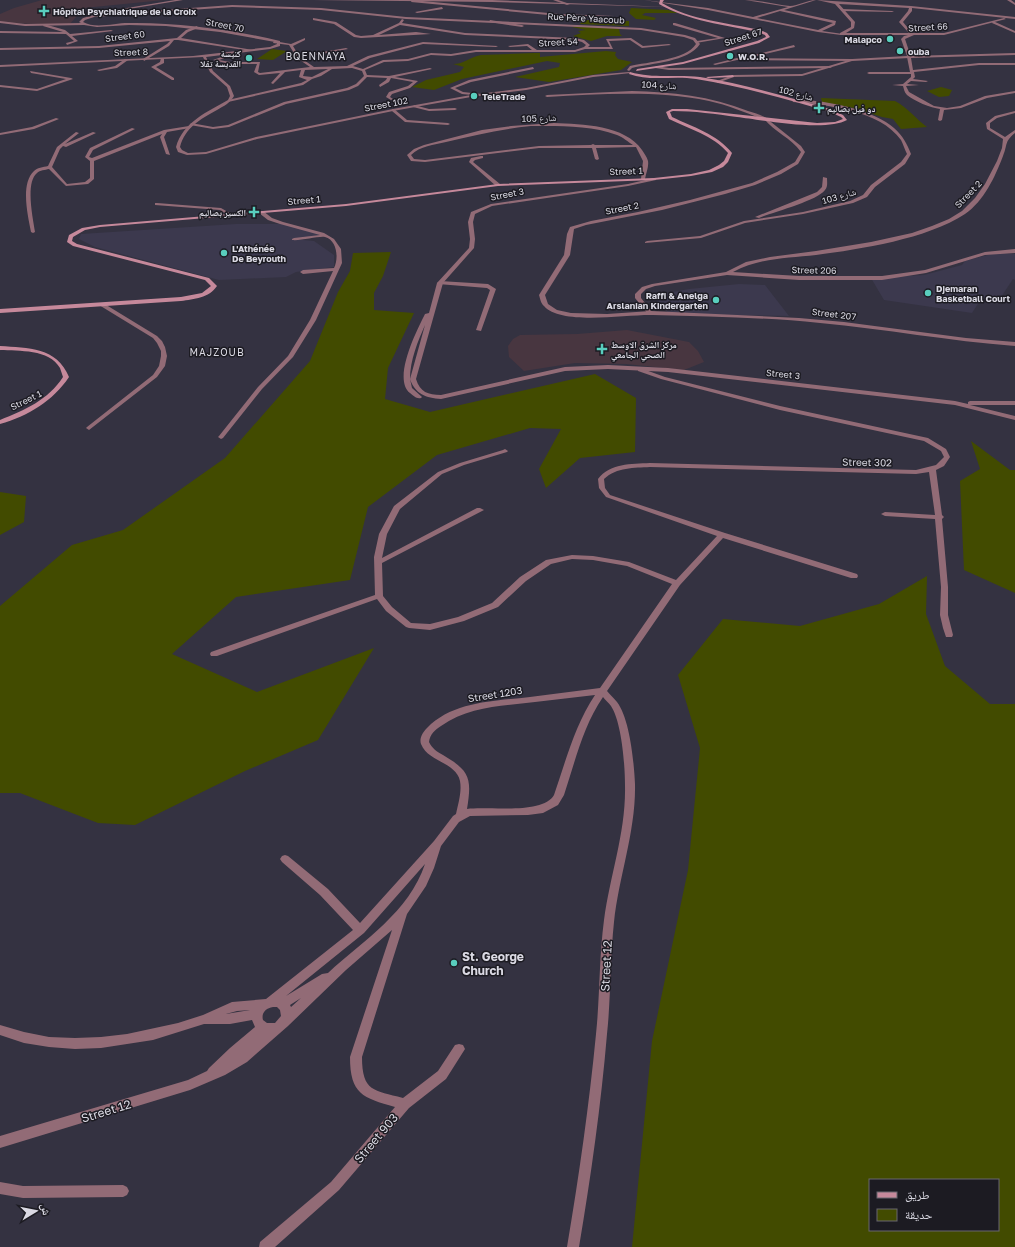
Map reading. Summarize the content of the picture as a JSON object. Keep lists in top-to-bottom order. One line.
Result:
{"streets":{"main road":["Street 67","شارع 102","Street 1"],"street":["Rue Père Yaacoub","Street 70","Street 66","Street 60","Street 54","Street 8","شارع 104","Street 102","شارع 105","Street 3","Street 2","شارع 103","Street 206","Street 207","Street 302","Street 1203","Street 12","Street 903"]},"crossings":[["Street 70","Street 8"],["Street 66","Street 67"],["Street 60","Street 8"],["شارع 104","شارع 102"],["شارع 104","Street 1"],["شارع 104","Street 2"],["شارع 102","Street 1"],["شارع 102","Street 2"],["شارع 102","شارع 103"],["Street 1","Street 3"],["Street 1","Street 2"],["Street 2","Street 206"],["Street 2","Street 207"],["Street 206","Street 207"],["Street 1203","Street 12"],["Street 12","Street 903"]],"districts":["BQENNAYA","MAJZOUB"],"places":{"health":["Hôpital Psychiatrique de la Croix","دو فيل بصاليم","الكسير بصاليم","مركز الشرق الاوسط الصحي الجامعي"],"other":["Malapco","ouba","W.O.R.","كنيسة القديسة تقلا","TeleTrade","L'Athénée De Beyrouth","Djemaran Basketball Court","Raffi & Anelga Arslanian Kindergarten","St. George Church"]},"legend":["طريق","حديقة"],"north":"right"}
